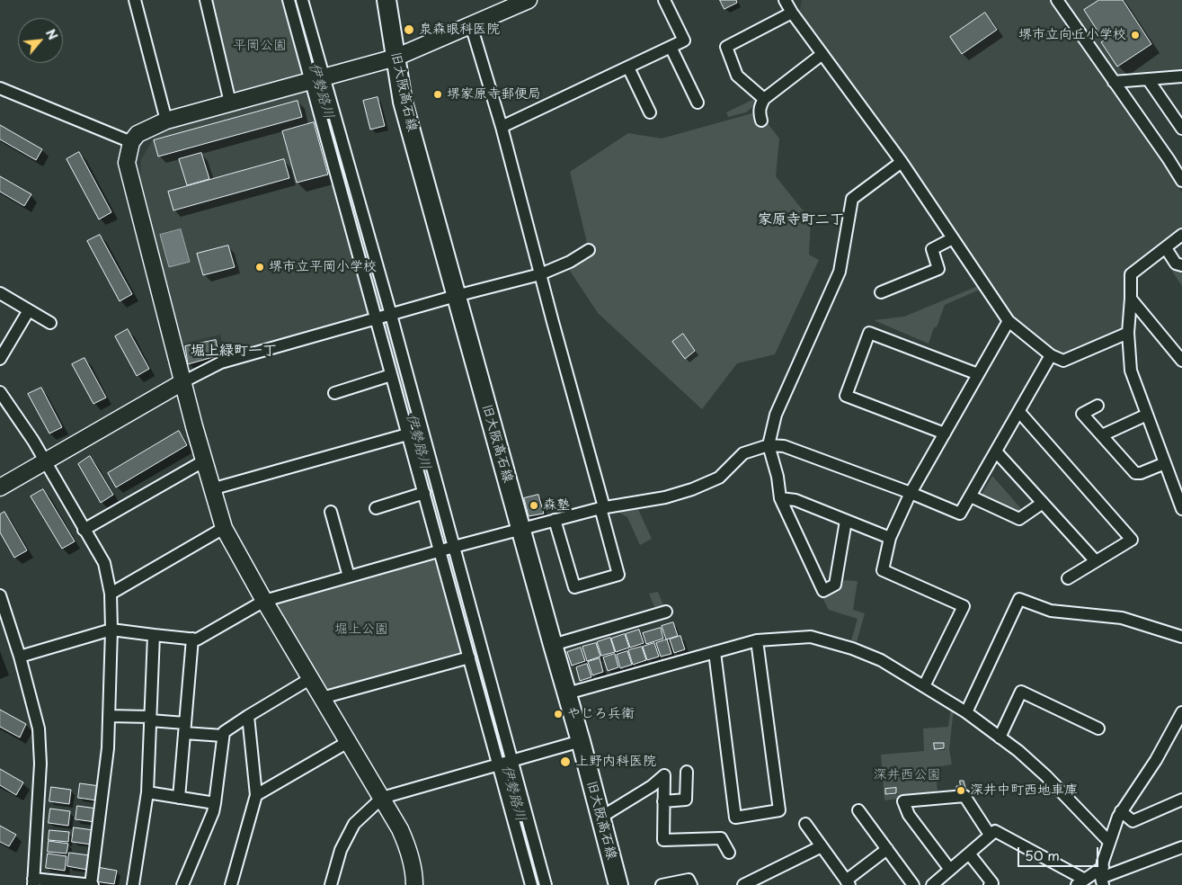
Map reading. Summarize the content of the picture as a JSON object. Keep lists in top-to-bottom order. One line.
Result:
{"streets":{"main road":["旧大阪高石線"]},"districts":["家原寺町二丁","堀上緑町一丁"],"water":["伊勢路川"],"parks":["平岡公園","堀上公園","深井西公園"],"places":["泉森眼科医院","堺市立向丘小学校","堺家原寺郵便局","堺市立平岡小学校","森塾","やじろ兵衛","上野内科医院","深井中町西地車庫"],"scale_bar":"50 m","north":"top right"}
